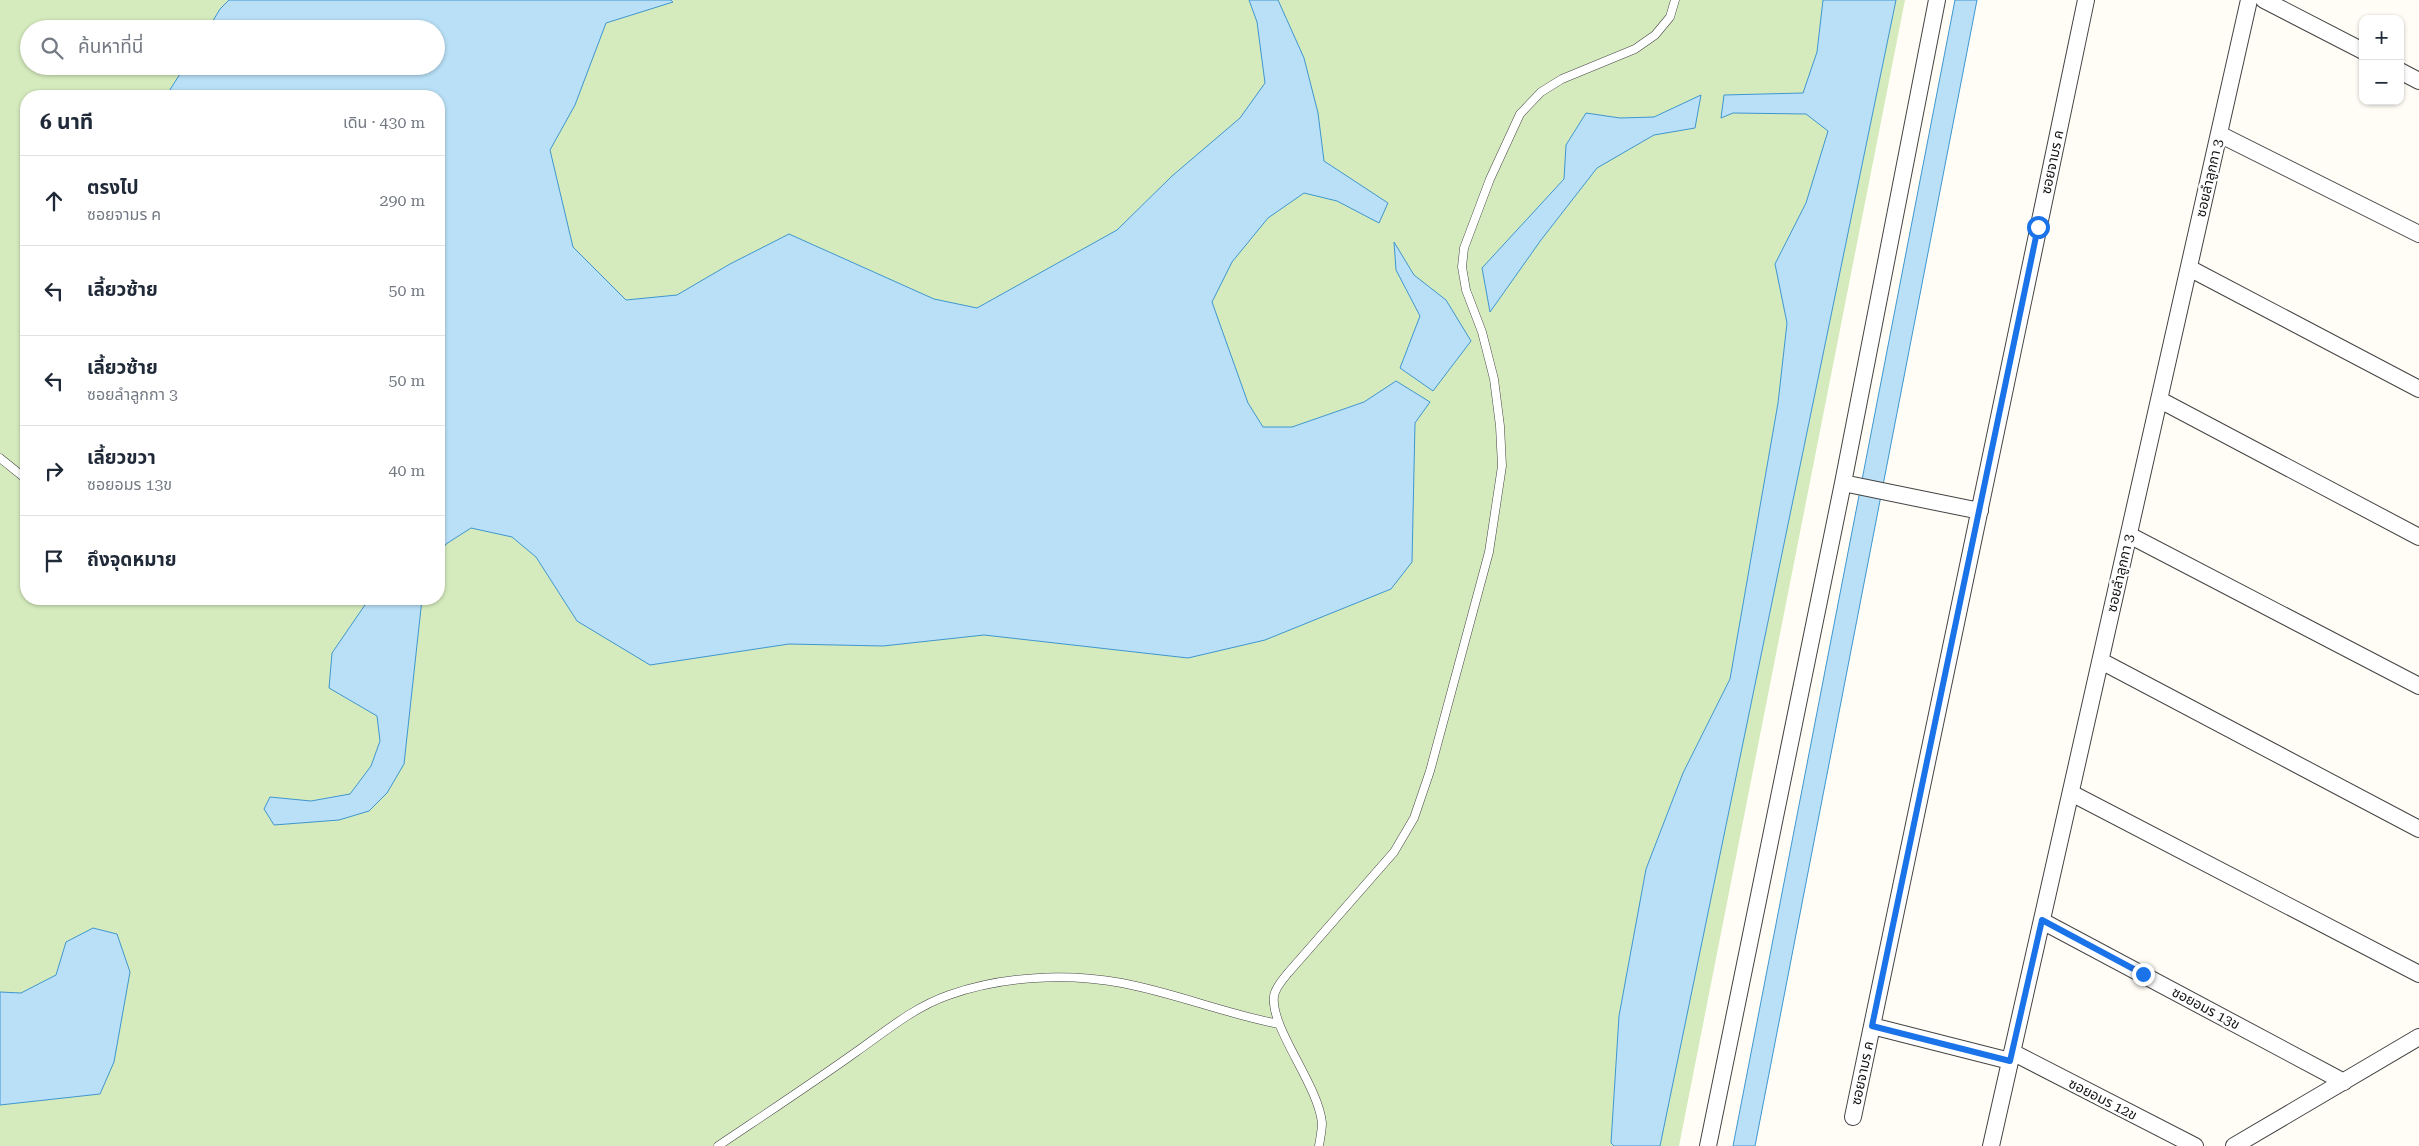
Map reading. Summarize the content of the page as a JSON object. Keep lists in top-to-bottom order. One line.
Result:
{"streets":{"street":["ซอยจามร ค","ซอยลำลูกกา 3","ซอยอมร 13ข","ซอยอมร 12ข"]},"crossings":[["ซอยจามร ค","ซอยอมร 12ข"],["ซอยลำลูกกา 3","ซอยอมร 13ข"],["ซอยลำลูกกา 3","ซอยอมร 12ข"]],"page":{"map_buttons":["+","−"],"search":"ค้นหาที่นี่","heading":["6 นาที","เดิน · 430 m"],"list":[["ตรงไป","ซอยจามร ค","290 m"],["เลี้ยวซ้าย","50 m"],["เลี้ยวซ้าย","ซอยลำลูกกา 3","50 m"],["เลี้ยวขวา","ซอยอมร 13ข","40 m"],"ถึงจุดหมาย"]}}
